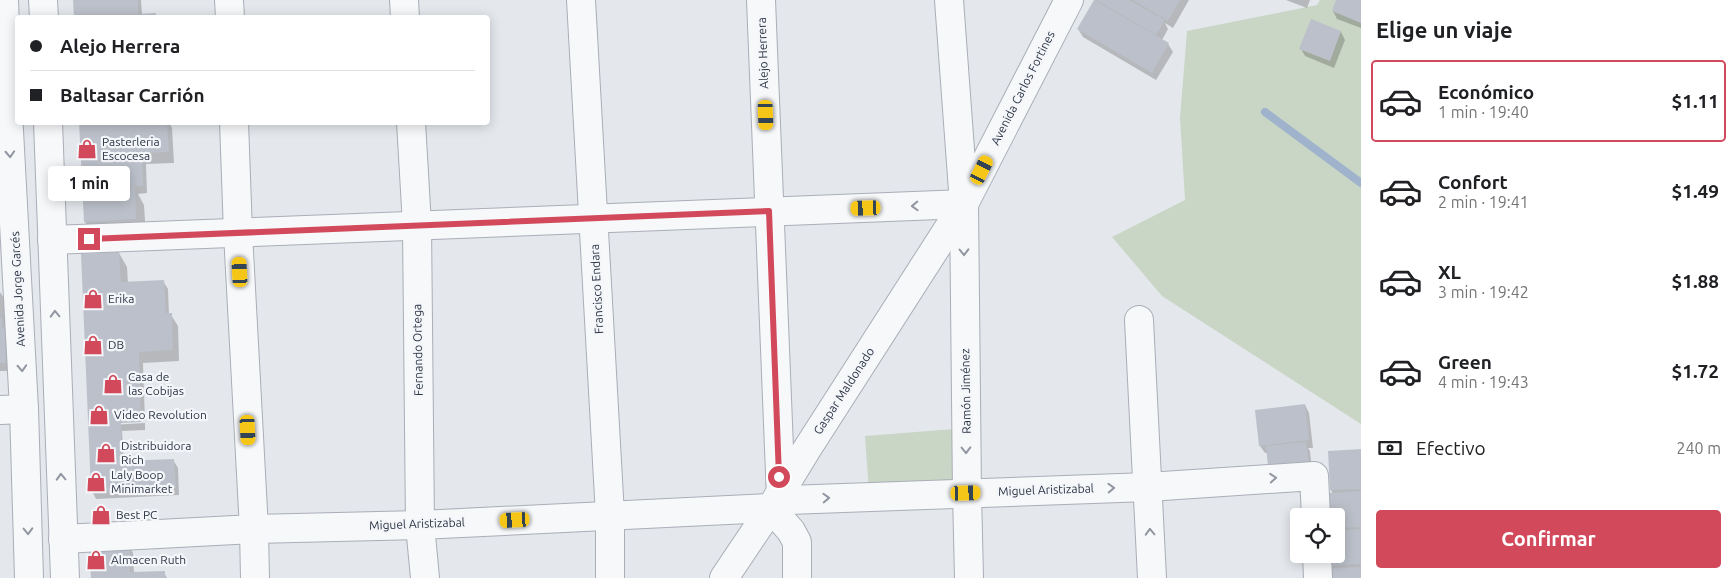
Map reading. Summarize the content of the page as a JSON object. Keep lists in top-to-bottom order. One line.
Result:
{"streets":{"street":["Alejo Herrera","Avenida Carlos Fortines","Avenida Jorge Garcés","Francisco Endara","Fernando Ortega","Gaspar Maldonado","Ramón Jiménez","Miguel Aristizabal"]},"crossings":[["Alejo Herrera","Gaspar Maldonado"],["Alejo Herrera","Miguel Aristizabal"],["Avenida Carlos Fortines","Gaspar Maldonado"],["Avenida Carlos Fortines","Ramón Jiménez"],["Francisco Endara","Miguel Aristizabal"],["Fernando Ortega","Miguel Aristizabal"],["Gaspar Maldonado","Ramón Jiménez"],["Gaspar Maldonado","Miguel Aristizabal"],["Ramón Jiménez","Miguel Aristizabal"]],"one_way":["Miguel Aristizabal"],"places":{"shop":["Pasterleria Escocesa","Erika","DB","Casa de las Cobijas","Video Revolution","Distribuidora Rich","Laly Boop Minimarket","Best PC","Almacen Ruth"]},"page":{"heading":"Elige un viaje","banner":["Alejo Herrera","Baltasar Carrión"],"list":[{"name":"Económico","note":"1 min · 19:40","value":"$1.11"},{"name":"Confort","note":"2 min · 19:41","value":"$1.49"},{"name":"XL","note":"3 min · 19:42","value":"$1.88"},{"name":"Green","note":"4 min · 19:43","value":"$1.72"}],"bubble":"1 min","pay":["Efectivo","240 m"],"buttons":"Confirmar"}}
